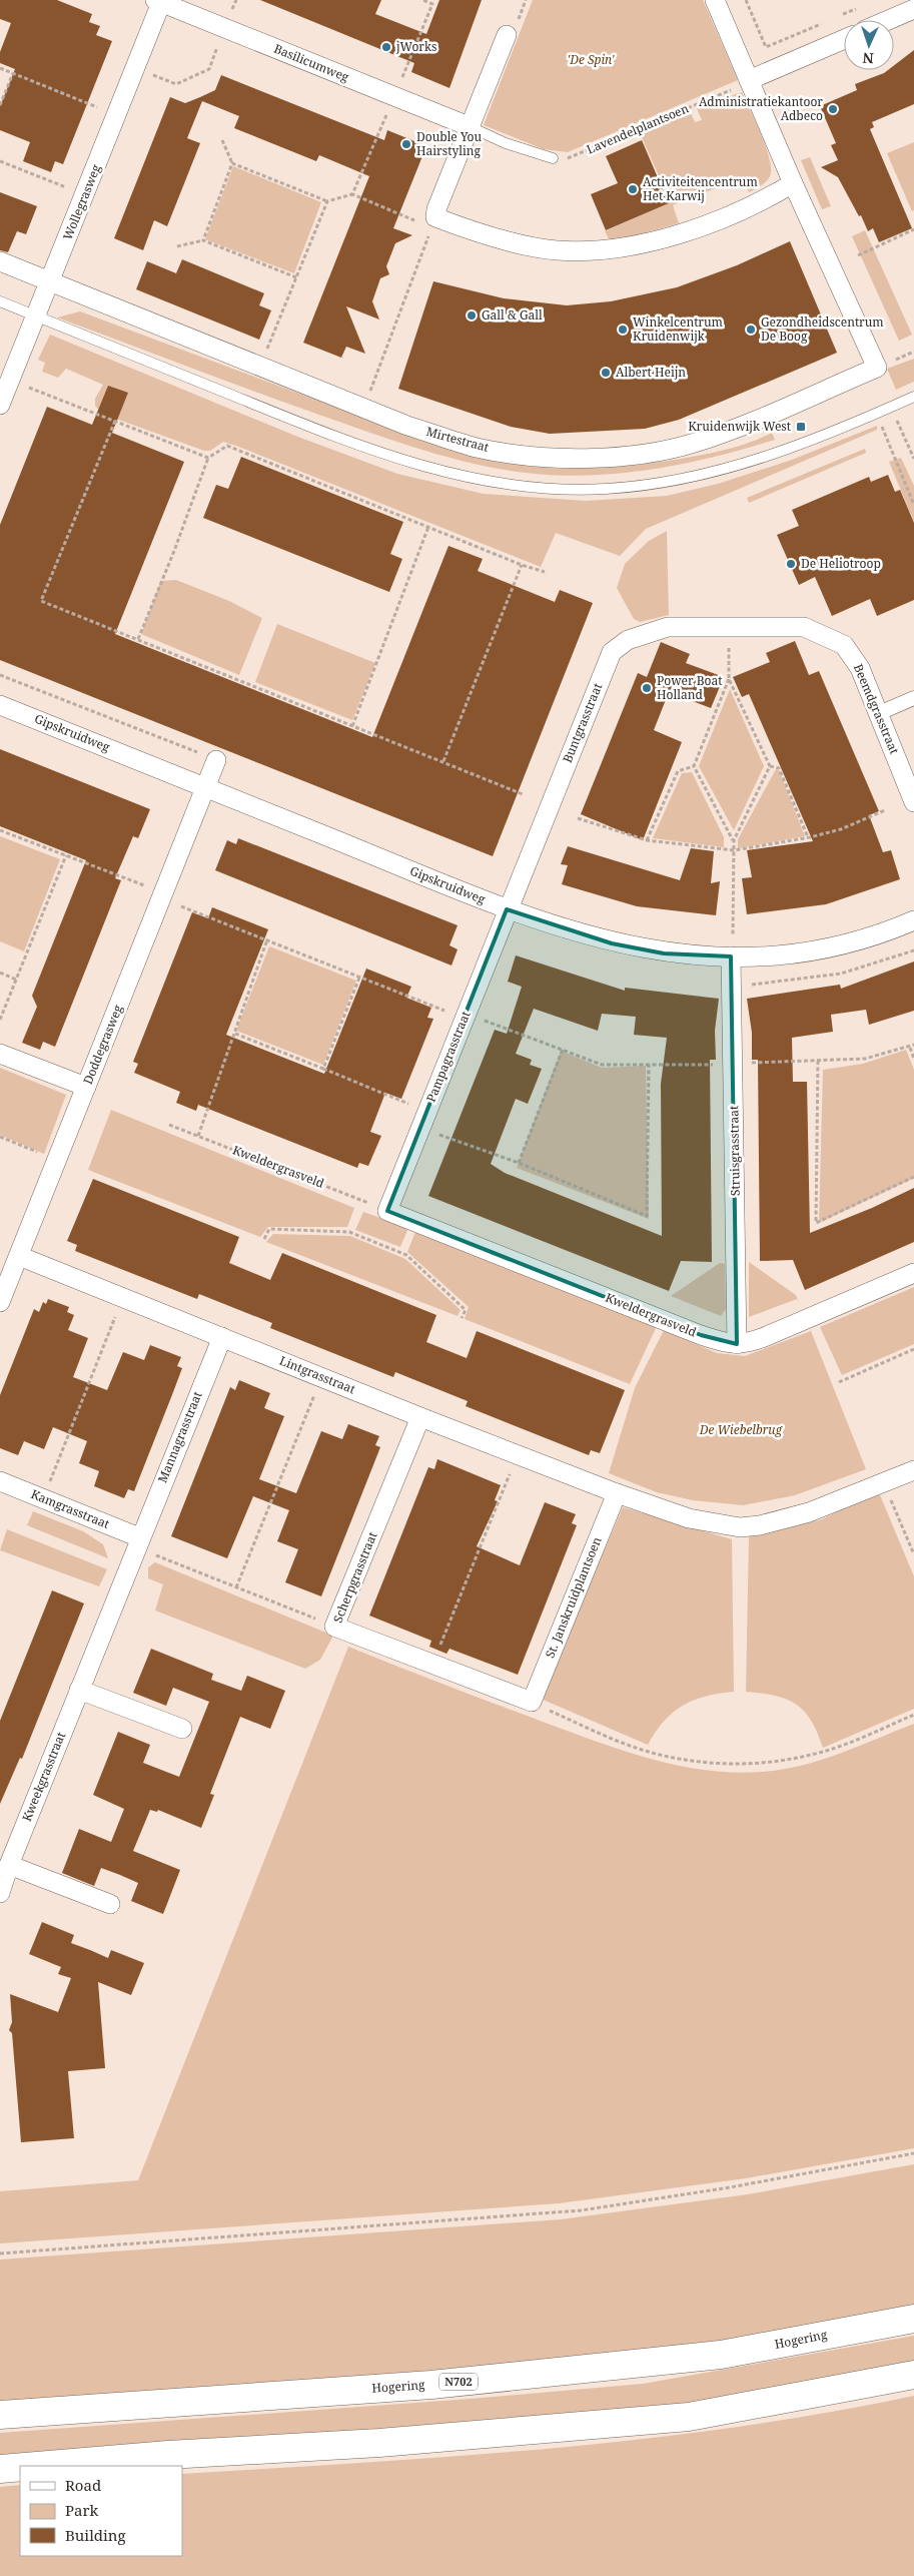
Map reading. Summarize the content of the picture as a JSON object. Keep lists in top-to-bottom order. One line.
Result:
{"streets":{"highway":["Hogering","N702"],"street":["Basilicumweg","Wollegrasweg","Mirtestraat","Beemdgrasstraat","Buntgrasstraat","Gipskruidweg","Doddegrasweg","Pampagrasstraat","Struisgrasstraat","Kweldergrasveld","Lintgrasstraat","Mannagrasstraat","Kamgrasstraat","Scherpgrasstraat","St. Janskruidplantsoen","Kweekgrasstraat"],"path":["Lavendelplantsoen"]},"crossings":[["Basilicumweg","Wollegrasweg"],["Wollegrasweg","Mirtestraat"],["Beemdgrasstraat","Buntgrasstraat"],["Buntgrasstraat","Gipskruidweg"],["Buntgrasstraat","Pampagrasstraat"],["Gipskruidweg","Doddegrasweg"],["Gipskruidweg","Pampagrasstraat"],["Gipskruidweg","Struisgrasstraat"],["Doddegrasweg","Lintgrasstraat"],["Pampagrasstraat","Kweldergrasveld"],["Struisgrasstraat","Kweldergrasveld"],["Lintgrasstraat","Mannagrasstraat"],["Lintgrasstraat","Scherpgrasstraat"],["Lintgrasstraat","St. Janskruidplantsoen"],["Mannagrasstraat","Kamgrasstraat"],["Mannagrasstraat","Kweekgrasstraat"],["Kamgrasstraat","Kweekgrasstraat"],["Scherpgrasstraat","St. Janskruidplantsoen"]],"parks":["'De Spin'","De Wiebelbrug"],"places":{"other":["jWorks","Administratiekantoor Adbeco","Double You Hairstyling","Activiteitencentrum Het Karwij","Gall & Gall","Winkelcentrum Kruidenwijk","Gezondheidscentrum De Boog","Albert Heijn","De Heliotroop","Power Boat Holland"],"transit":["Kruidenwijk West"]},"legend":["Road","Park","Building"],"north":"bottom"}
